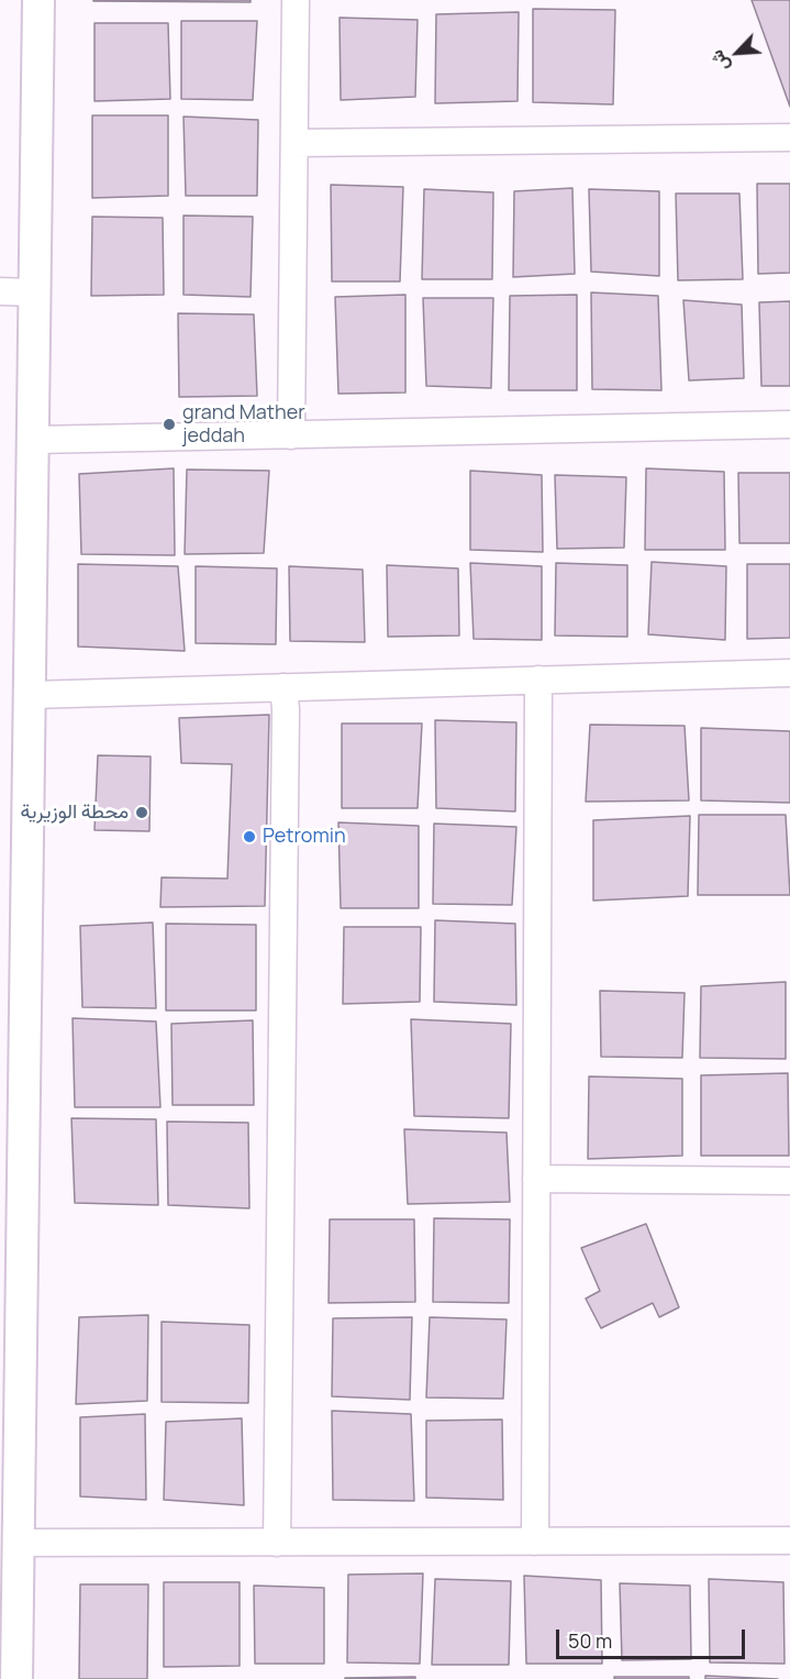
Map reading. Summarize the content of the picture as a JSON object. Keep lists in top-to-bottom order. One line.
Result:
{"places":["grand Mather jeddah","محطة الوزيرية","Petromin"],"scale_bar":"50 m","north":"bottom left"}
